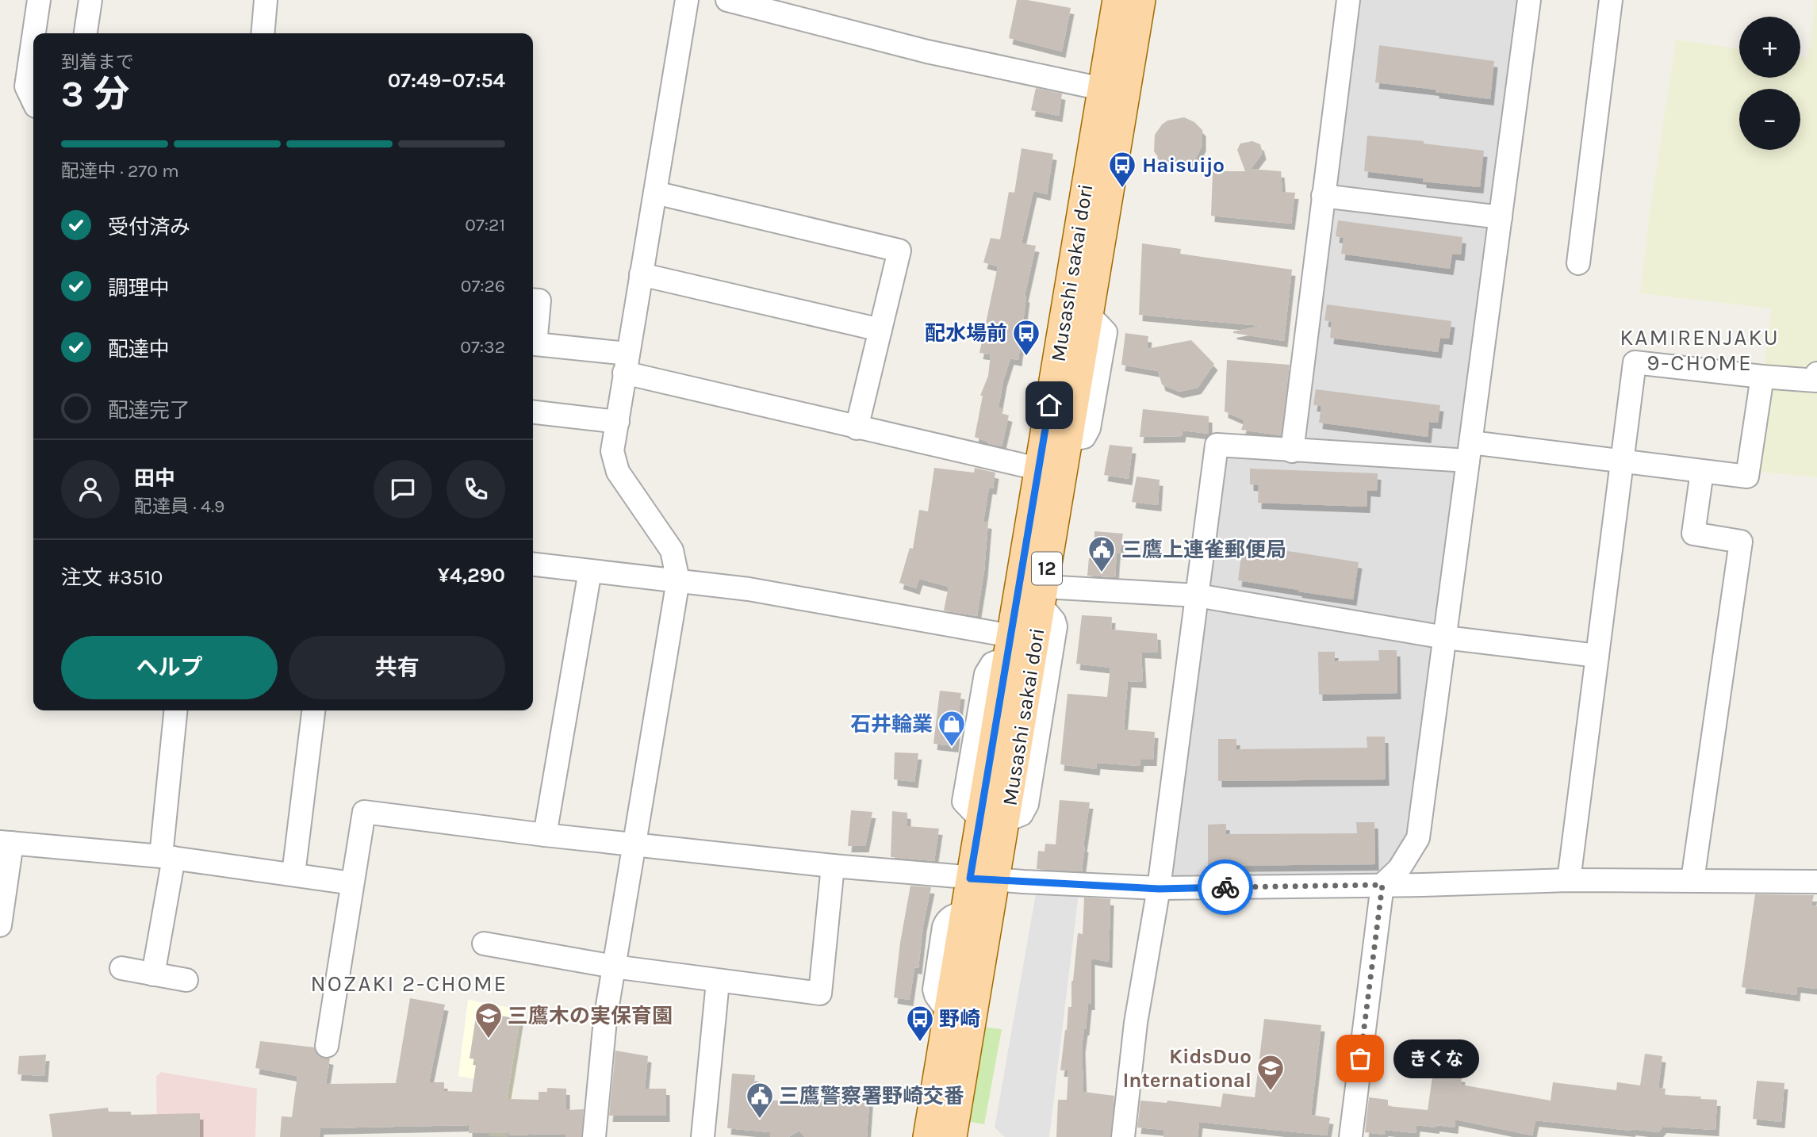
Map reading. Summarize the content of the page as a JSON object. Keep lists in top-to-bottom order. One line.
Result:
{"streets":{"main road":["Musashi sakai dori","12"]},"districts":["KAMIRENJAKU 9-CHOME","NOZAKI 2-CHOME"],"places":{"bus stop":["Haisuijo","配水場前","野崎"],"public building":["三鷹上連雀郵便局","三鷹警察署野崎交番"],"shop":["石井輪業"],"school or university":["三鷹木の実保育園","KidsDuo International"],"other":["きくな"]},"page":{"map_buttons":["+","−"],"heading":["3 分","到着まで","07:49–07:54"],"panel":["田中","配達員 · 4.9","注文 #3510","¥4,290"],"bar":"配達中 · 270 m","list":[["受付済み","07:21"],["調理中","07:26"],["配達中","07:32"],"配達完了"],"buttons":["ヘルプ","共有"],"bubble":"きくな"}}
